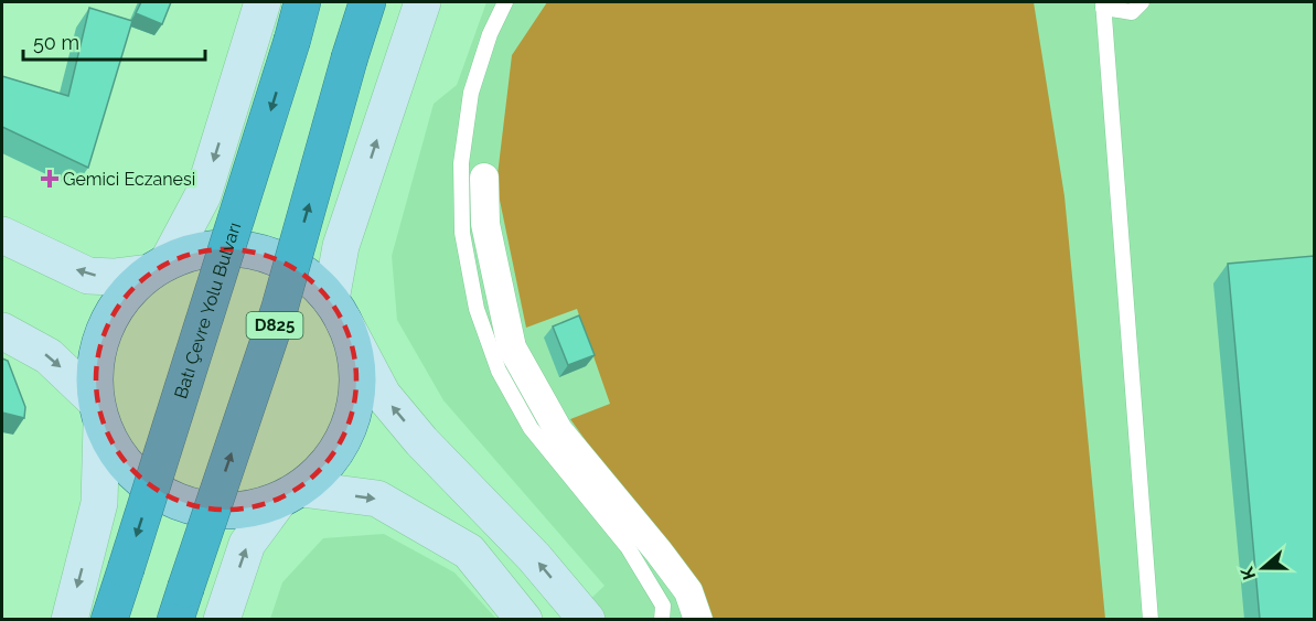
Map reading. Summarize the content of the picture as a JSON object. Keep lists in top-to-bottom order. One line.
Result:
{"streets":{"highway":["Batı Çevre Yolu Bulvarı","D825"]},"places":{"health":["Gemici Eczanesi"]},"scale_bar":"50 m","north":"left"}
